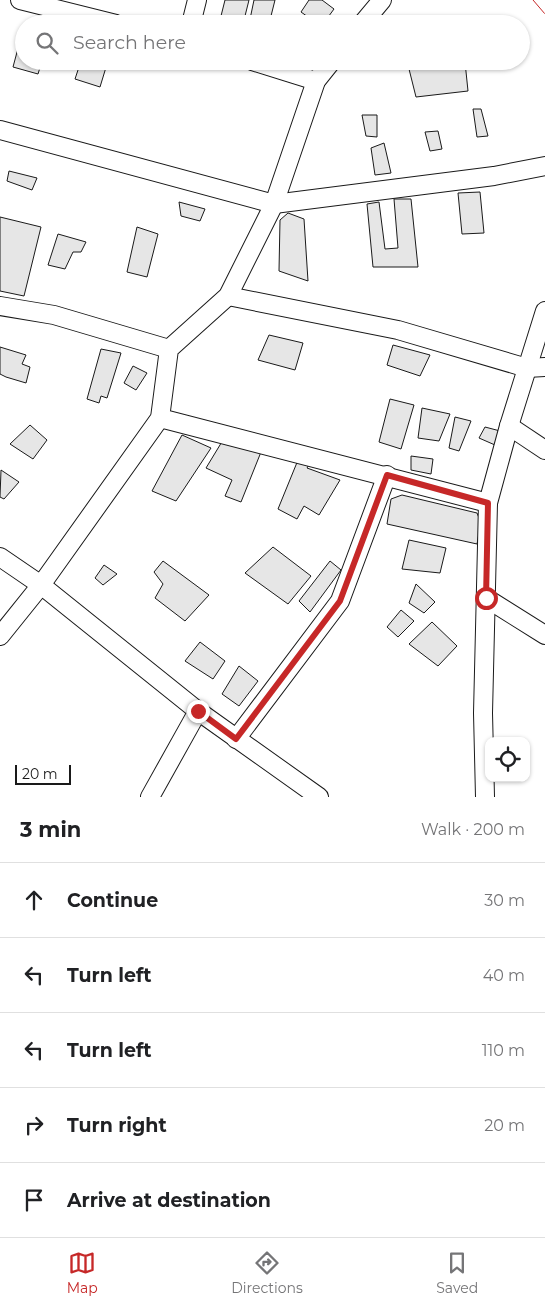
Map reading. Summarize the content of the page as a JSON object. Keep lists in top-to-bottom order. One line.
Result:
{"scale_bar":"20 m","page":{"search":"Search here","scale":"20 m","heading":["3 min","Walk · 200 m"],"list":[["Continue","30 m"],["Turn left","40 m"],["Turn left","110 m"],["Turn right","20 m"],"Arrive at destination"],"nav":["Map","Directions","Saved"]}}
